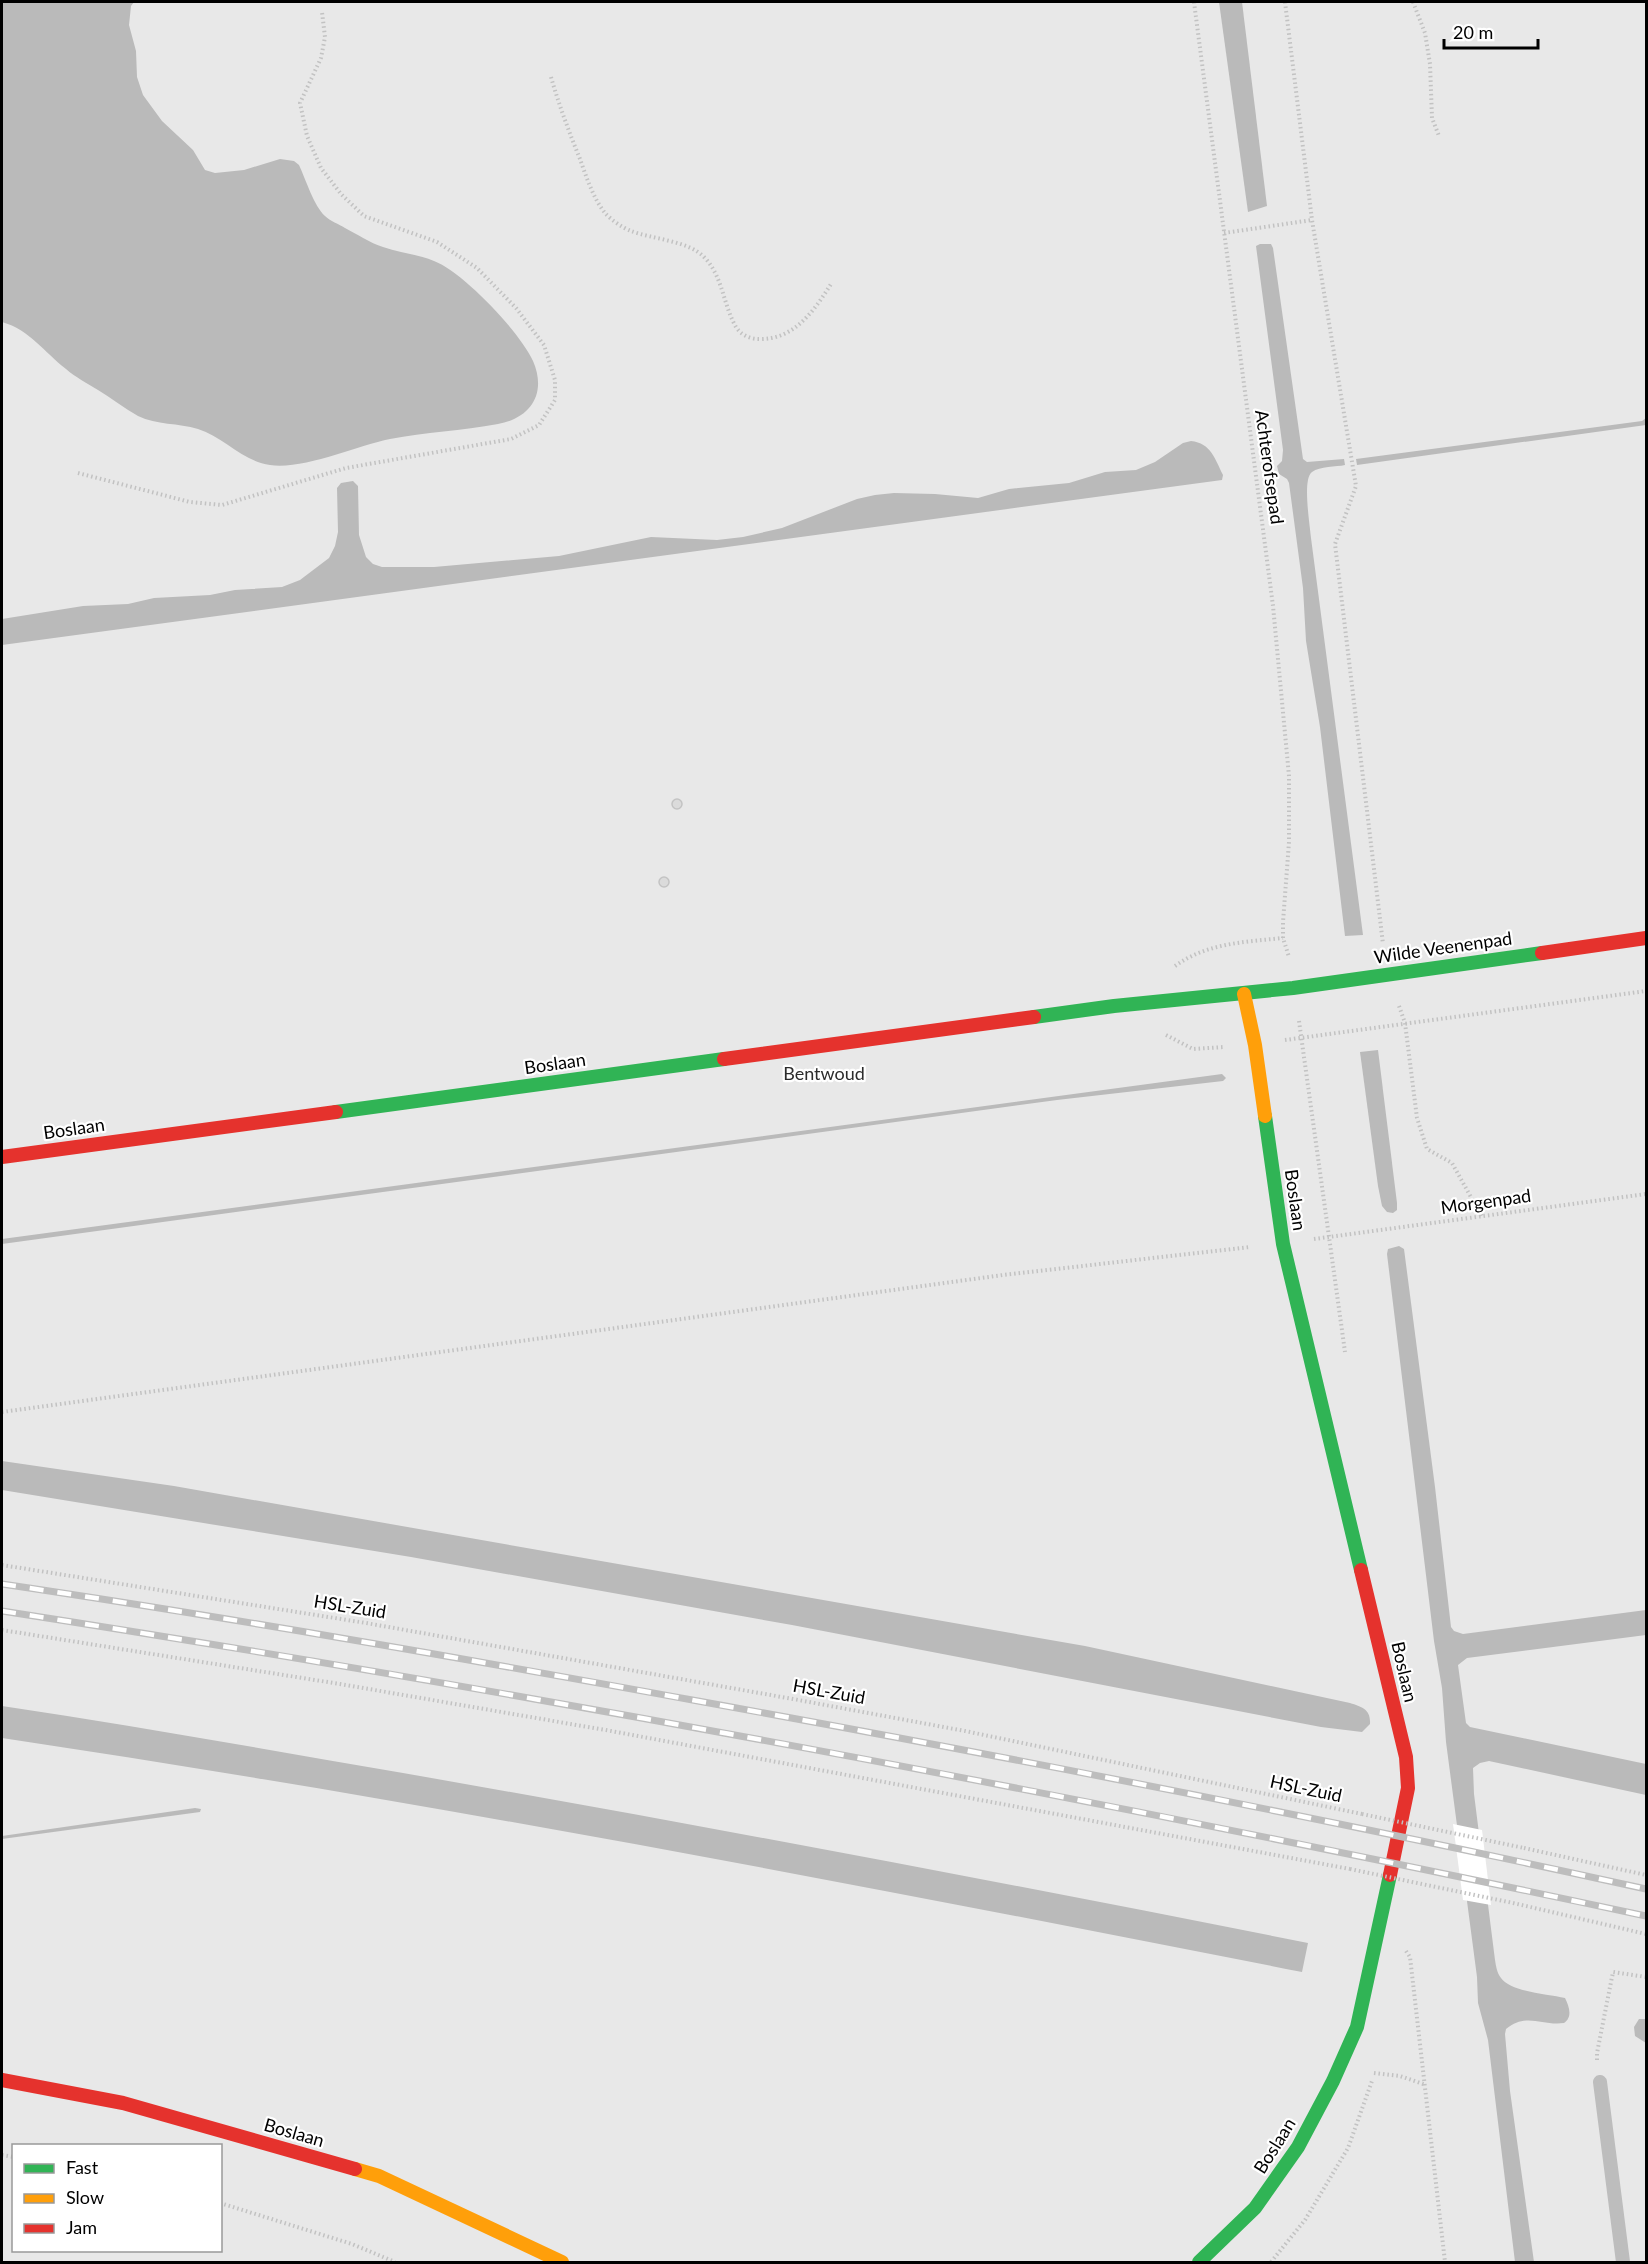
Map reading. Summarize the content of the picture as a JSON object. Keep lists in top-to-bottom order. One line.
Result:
{"streets":{"street":["Wilde Veenenpad","Boslaan"],"path":["Achterofsepad","Morgenpad","HSL-Zuid"]},"crossings":[["Wilde Veenenpad","Boslaan"],["Boslaan","Morgenpad"]],"parks":["Bentwoud"],"legend":["Fast","Slow","Jam"],"scale_bar":"20 m"}
